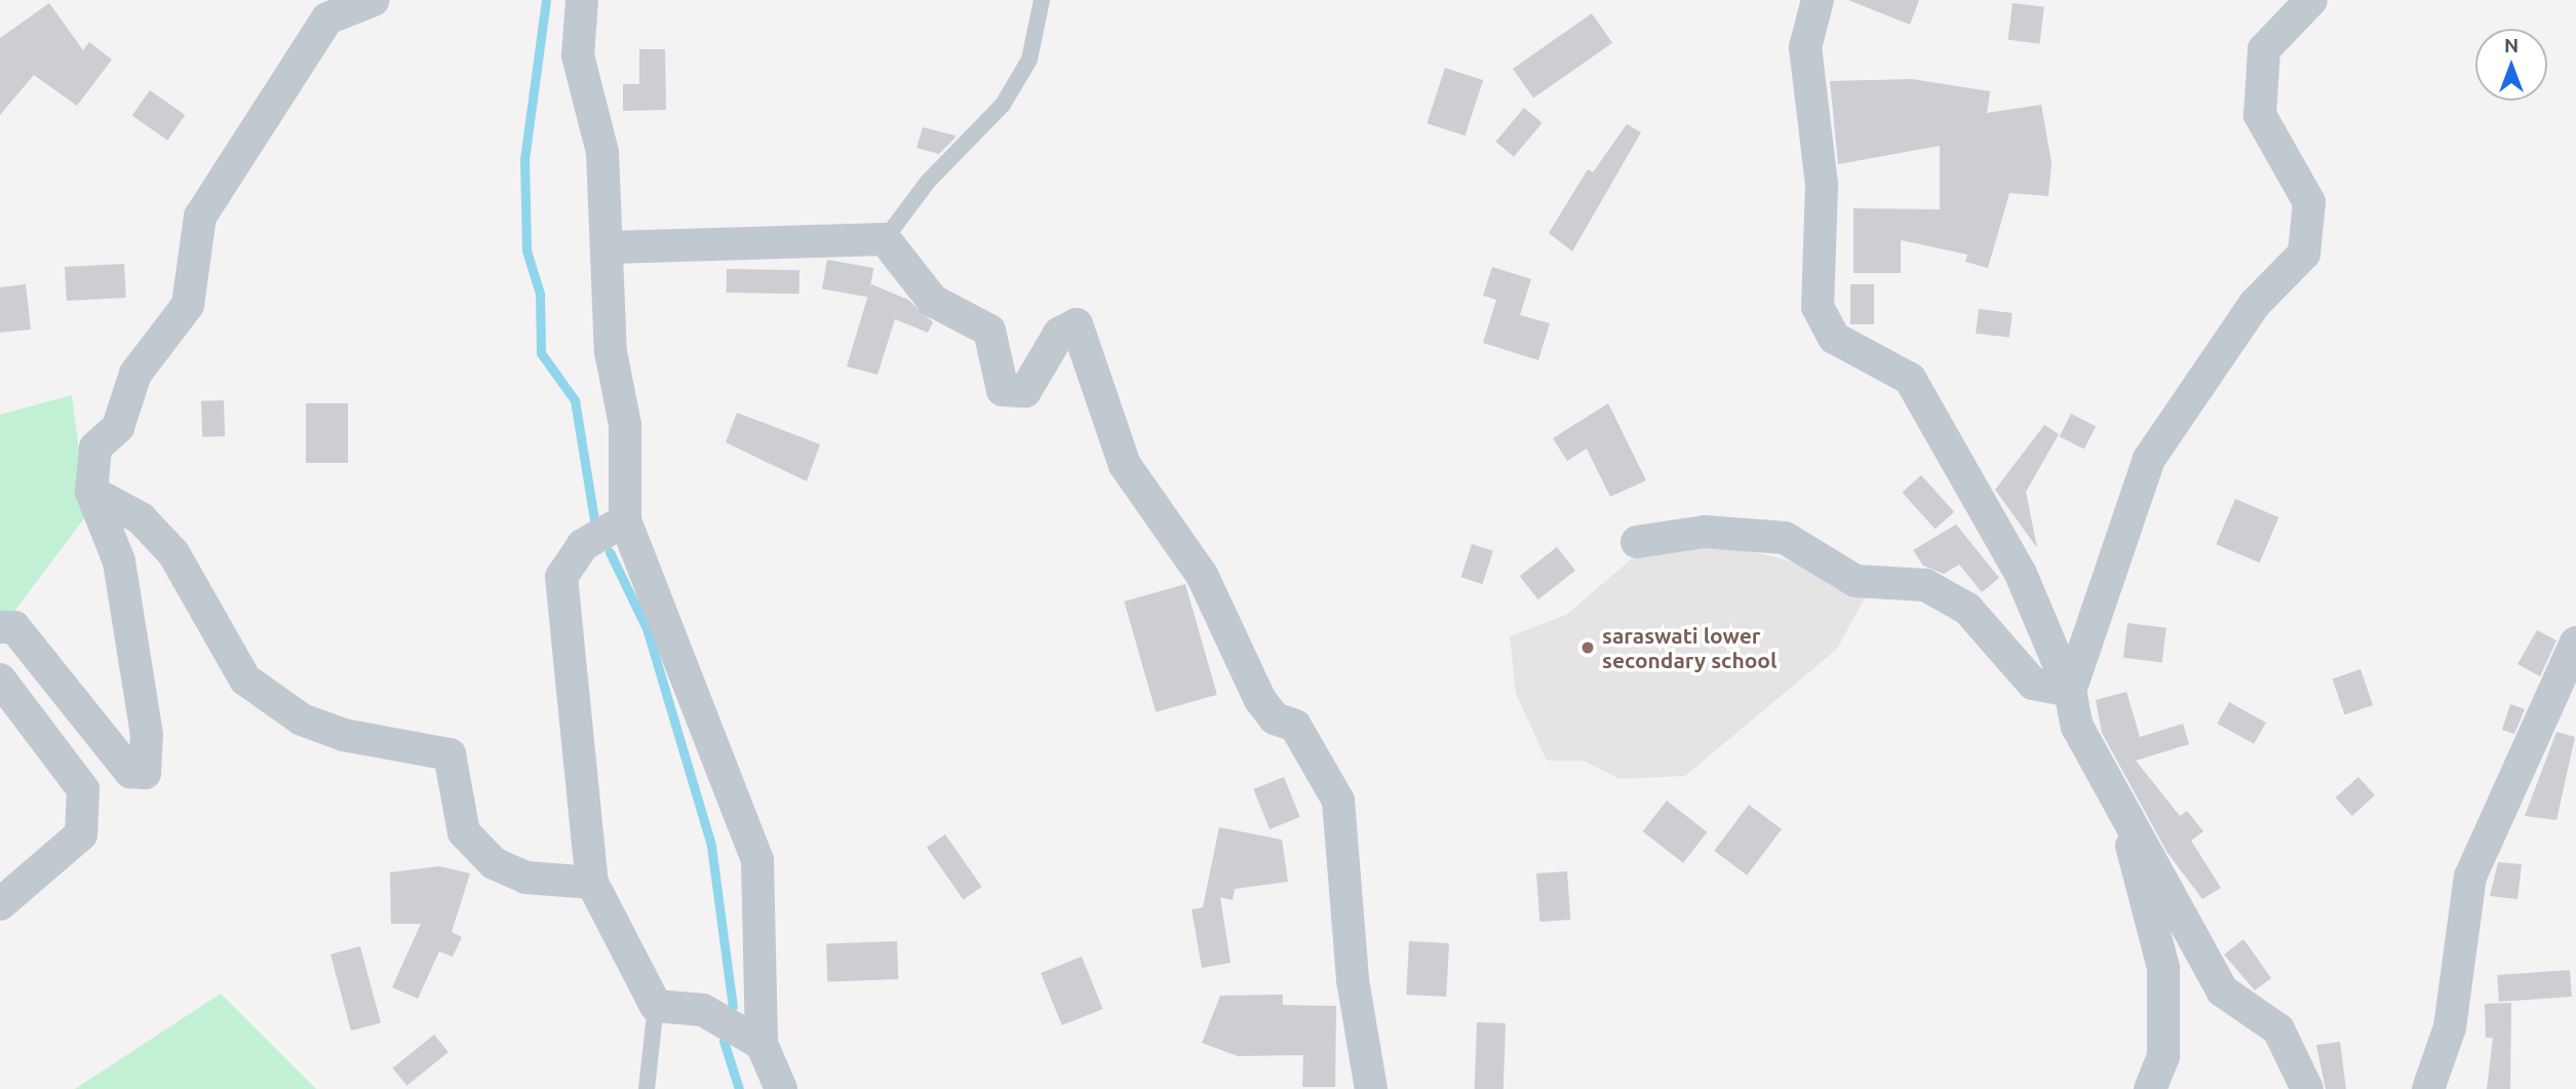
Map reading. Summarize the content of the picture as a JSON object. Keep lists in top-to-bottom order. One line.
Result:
{"places":["saraswati lower secondary school"],"north":"top"}
